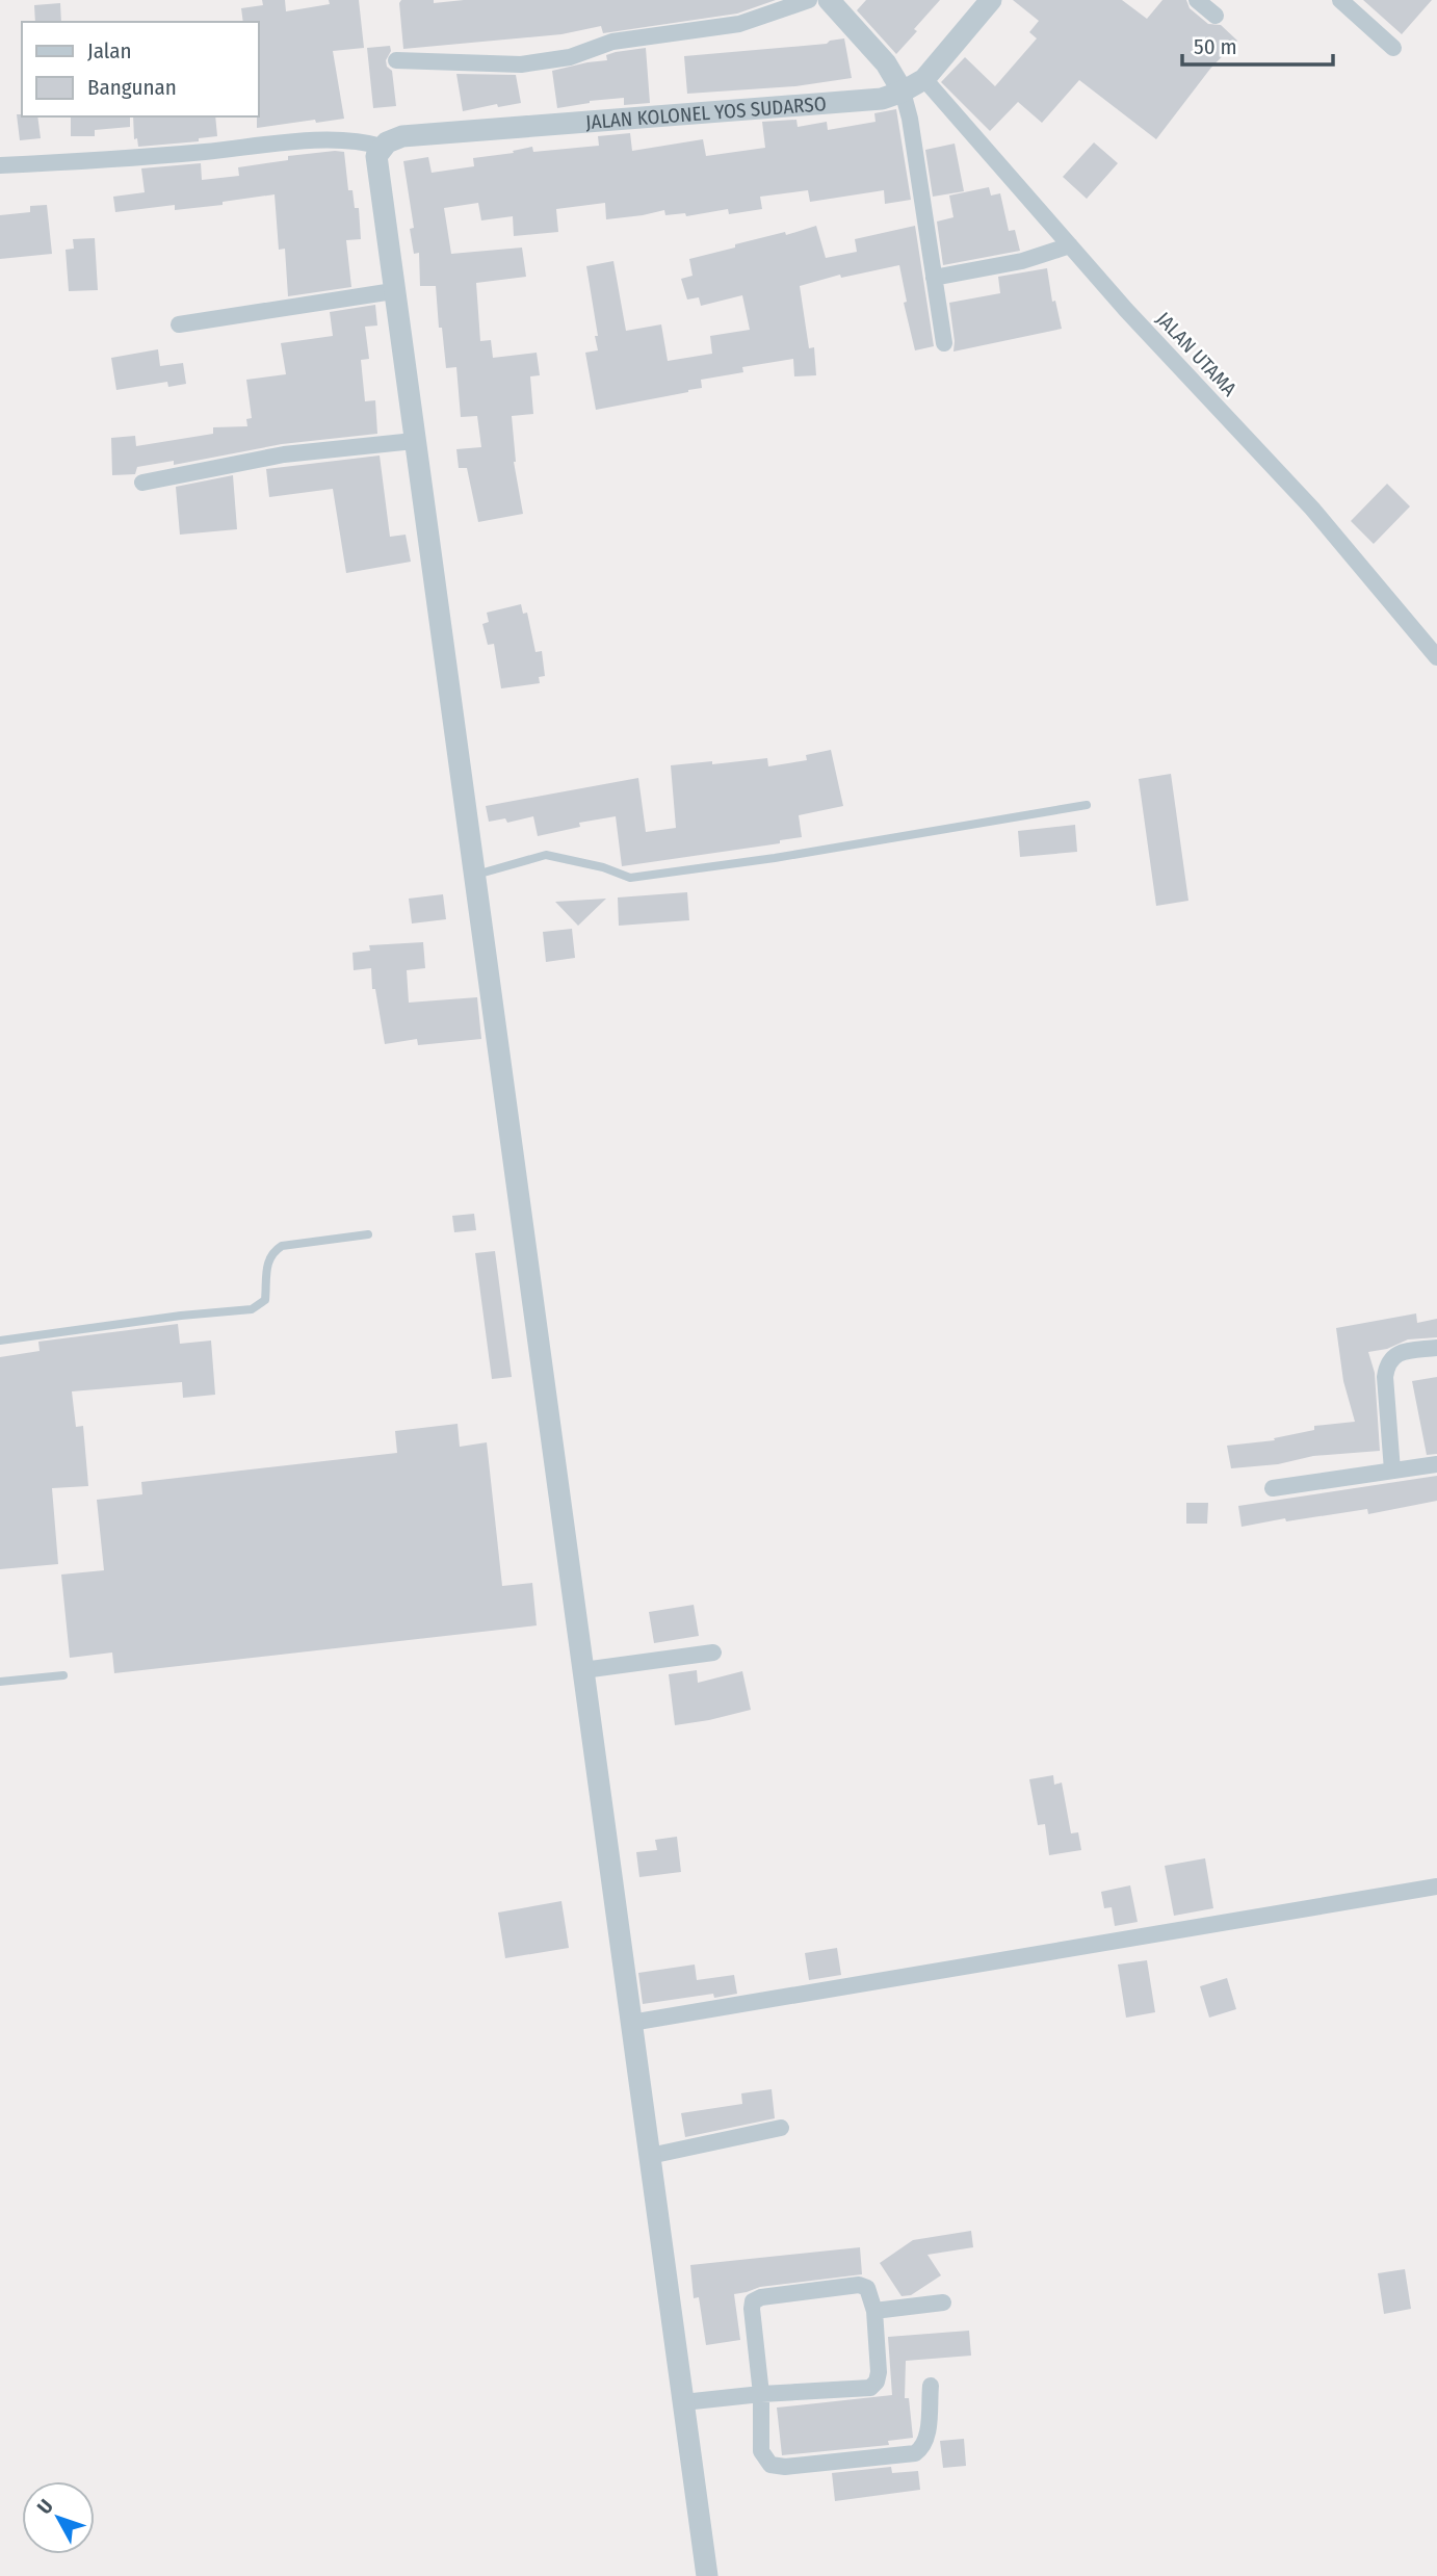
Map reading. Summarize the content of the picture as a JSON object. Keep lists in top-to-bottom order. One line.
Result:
{"streets":{"street":["JALAN KOLONEL YOS SUDARSO","JALAN UTAMA"]},"crossings":[["JALAN KOLONEL YOS SUDARSO","JALAN UTAMA"]],"legend":["Jalan","Bangunan"],"scale_bar":"50 m","north":"top left"}
